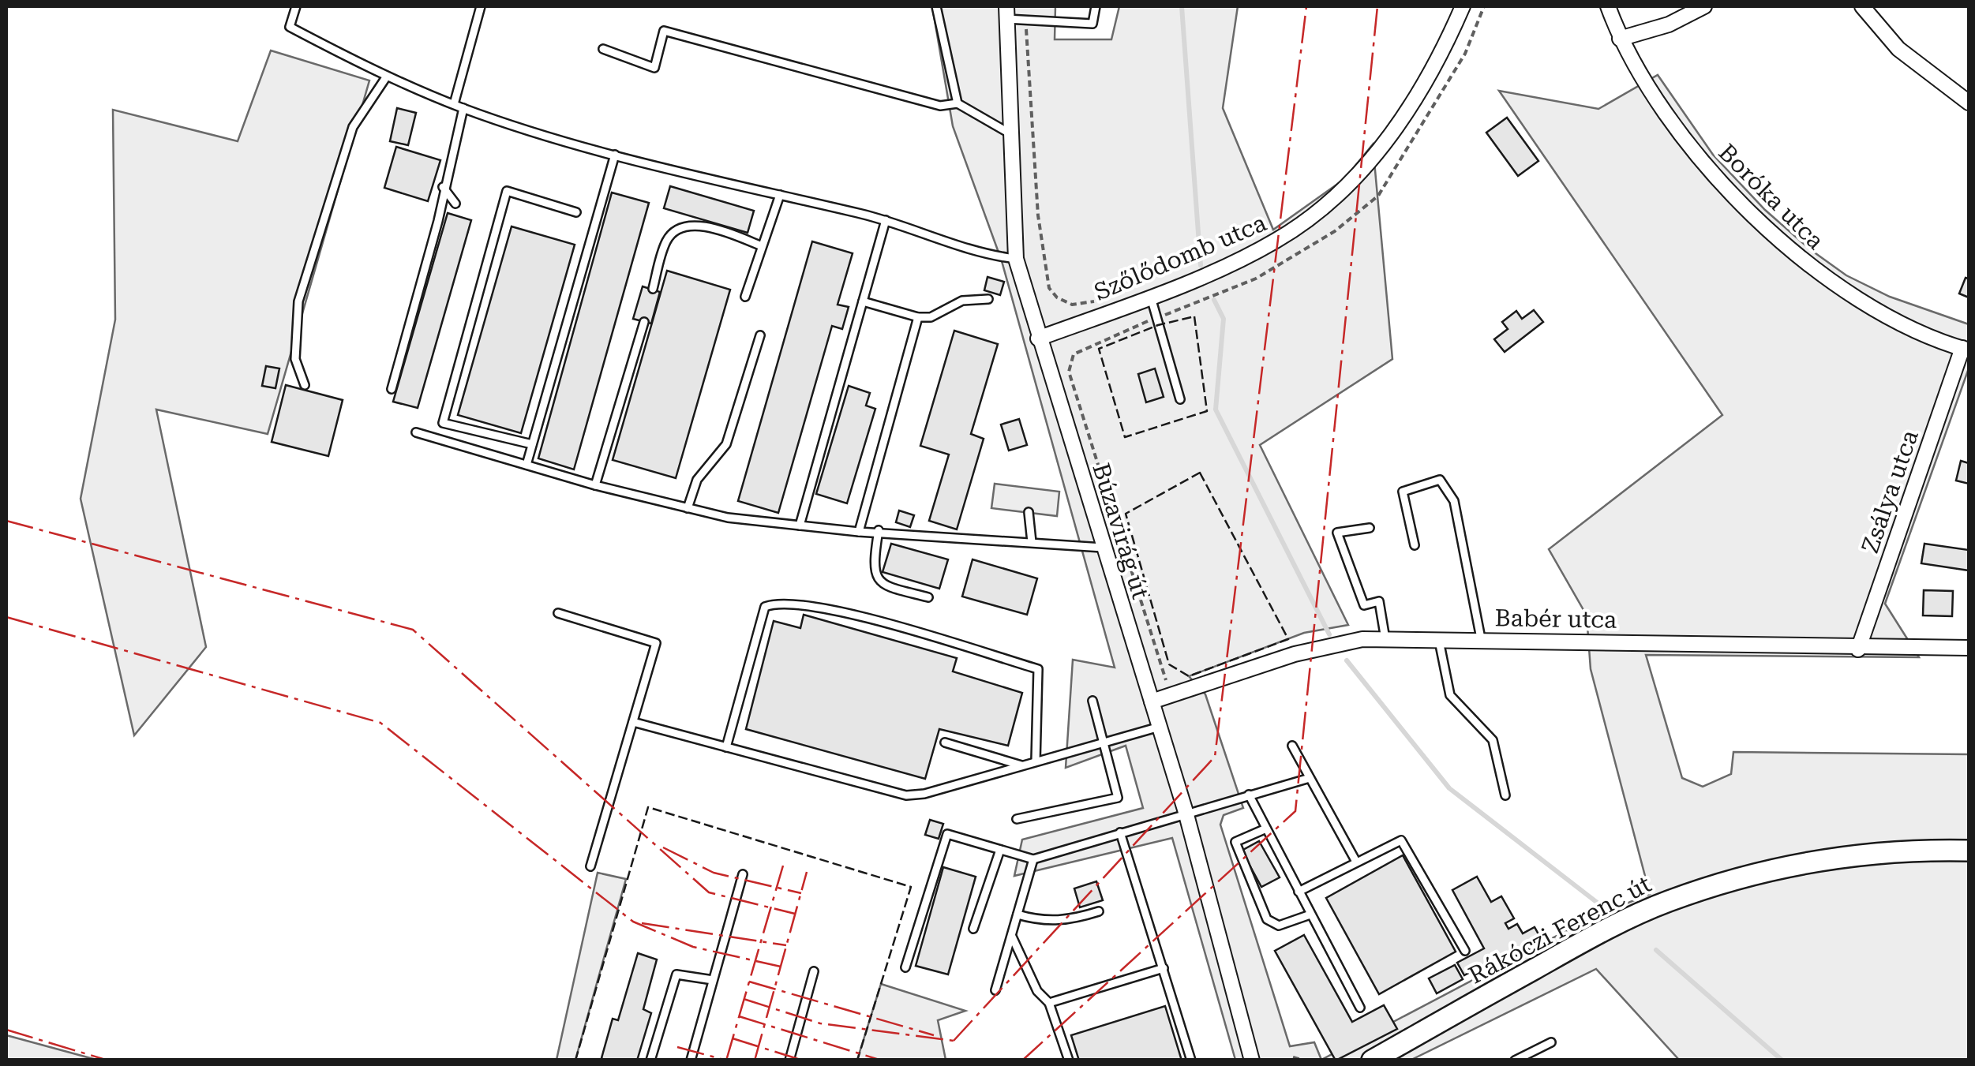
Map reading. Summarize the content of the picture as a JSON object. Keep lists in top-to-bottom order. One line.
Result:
{"streets":{"main road":["Rákóczi Ferenc út"],"street":["Boróka utca","Szőlődomb utca","Zsálya utca","Búzavirág út","Babér utca"]},"crossings":[["Boróka utca","Zsálya utca"],["Szőlődomb utca","Búzavirág út"],["Zsálya utca","Babér utca"],["Búzavirág út","Babér utca"]]}
